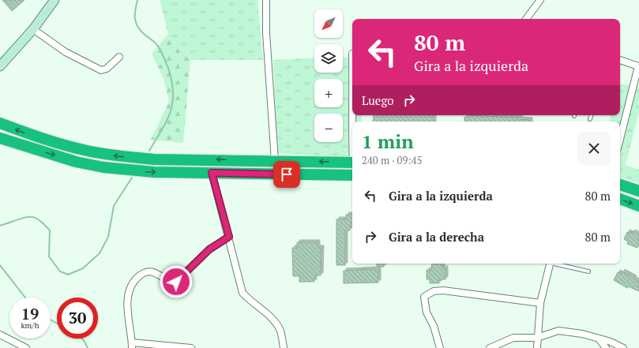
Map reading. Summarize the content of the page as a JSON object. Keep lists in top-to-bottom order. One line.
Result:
{"north":"bottom left","page":{"map_buttons":["+","−"],"turn":["80 m","Gira a la izquierda"],"then":"Luego","heading":["1 min","240 m · 09:45"],"list":[{"name":"Gira a la izquierda","value":"80 m"},{"name":"Gira a la derecha","value":"80 m"}],"speed":"19 km/h","limit":"30"}}
